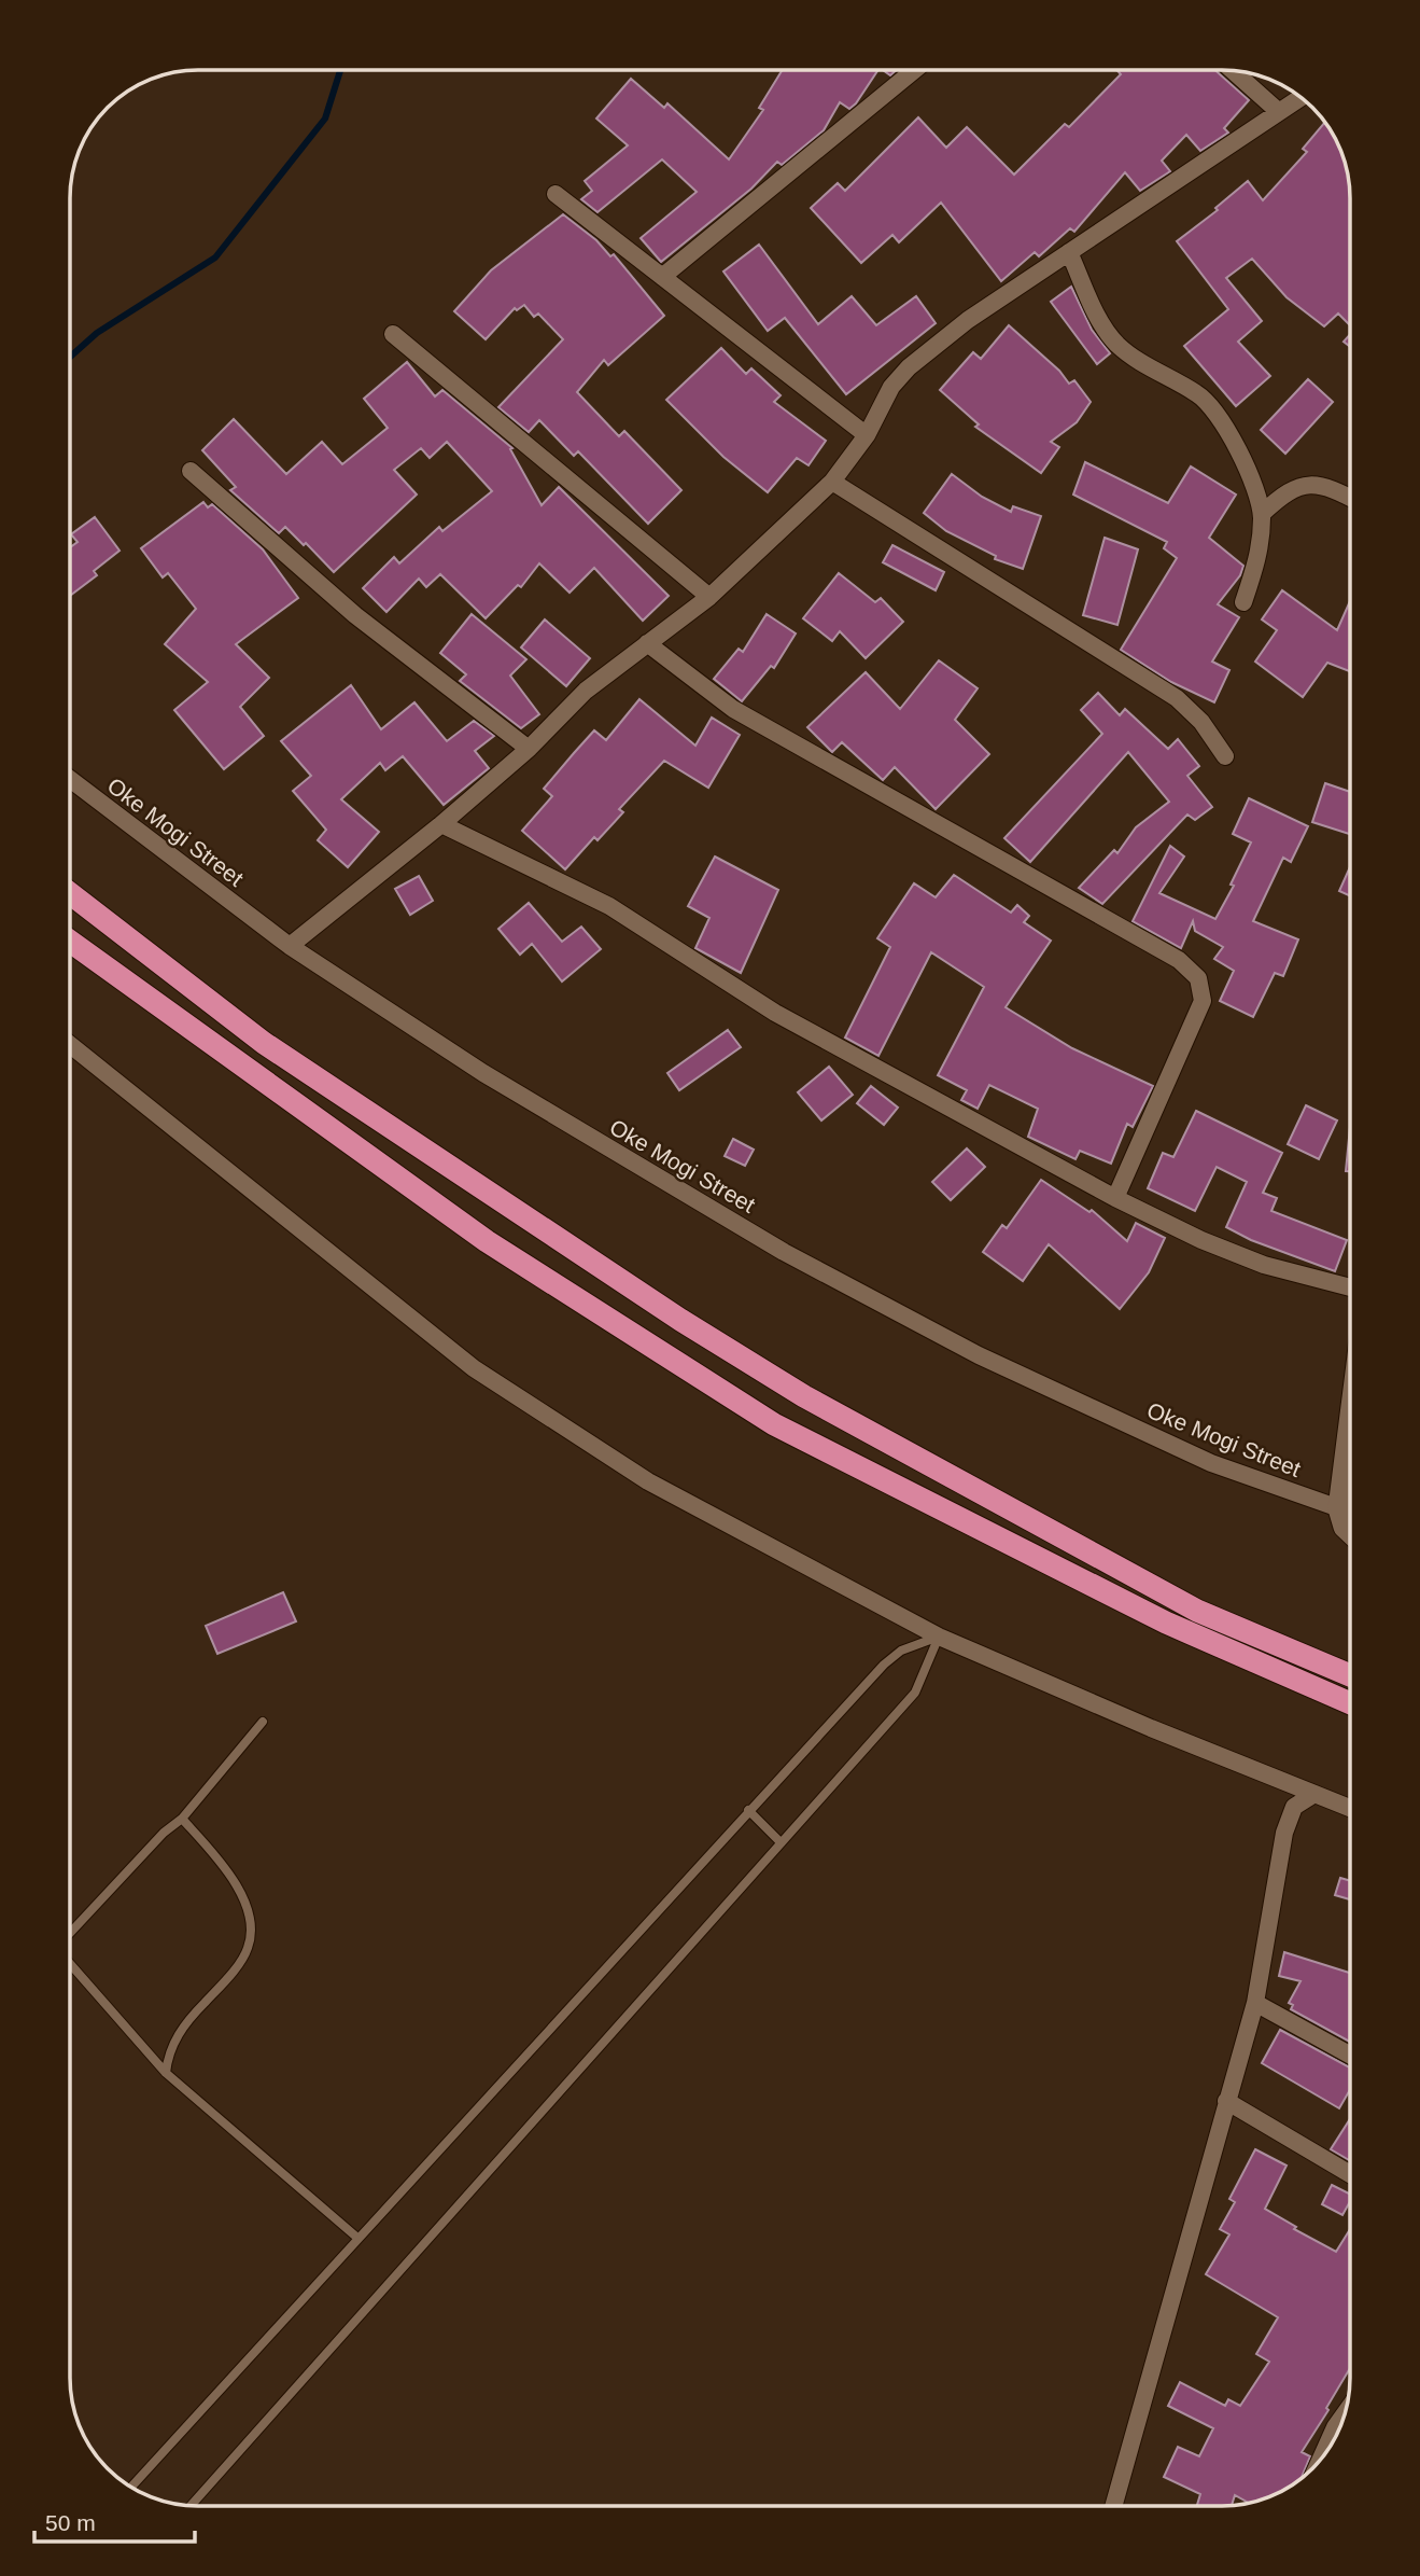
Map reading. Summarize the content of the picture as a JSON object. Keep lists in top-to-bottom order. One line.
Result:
{"streets":{"street":["Oke Mogi Street"]},"scale_bar":"50 m"}
